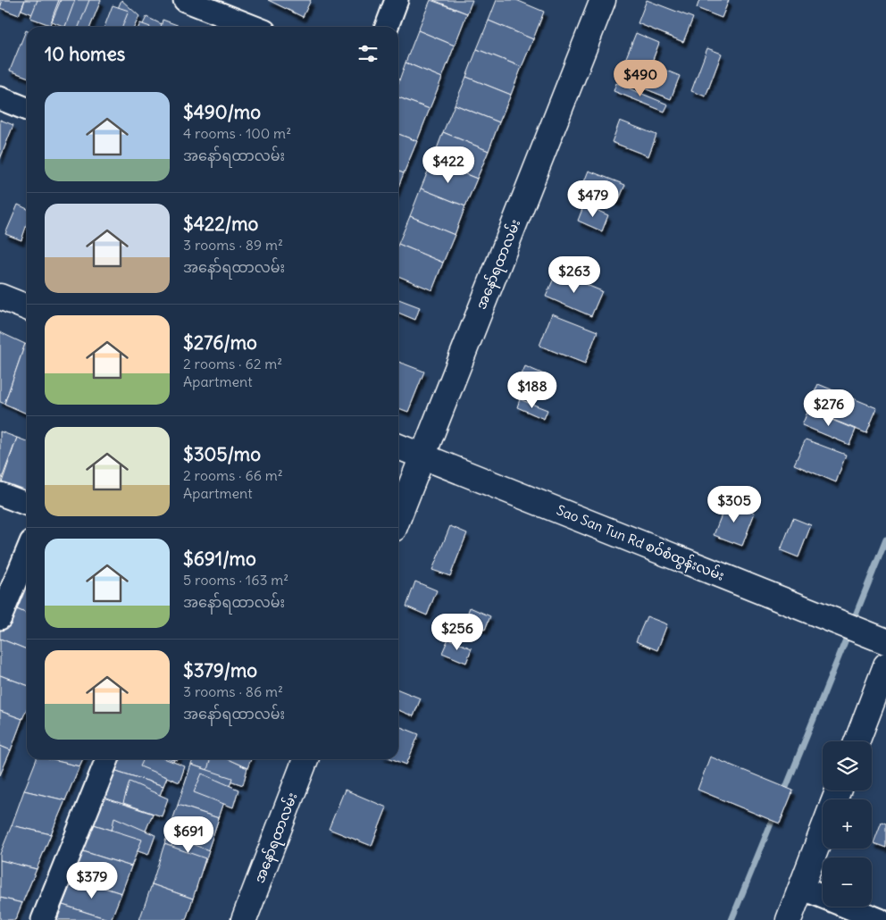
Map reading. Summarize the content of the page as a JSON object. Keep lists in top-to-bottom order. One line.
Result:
{"streets":{"main road":["အနော်ရထာလမ်း","Sao San Tun Rd စဝ်စံထွန်းလမ်း"]},"crossings":[["အနော်ရထာလမ်း","Sao San Tun Rd စဝ်စံထွန်းလမ်း"]],"page":{"heading":"10 homes","price":["$490","$422","$479","$263","$188","$276","$305","$256","$691","$379"],"list":[{"name":"$490/mo","note":"4 rooms · 100 m² · အနော်ရထာလမ်း"},{"name":"$422/mo","note":"3 rooms · 89 m² · အနော်ရထာလမ်း"},{"name":"$276/mo","note":"2 rooms · 62 m² · Apartment"},{"name":"$305/mo","note":"2 rooms · 66 m² · Apartment"},{"name":"$691/mo","note":"5 rooms · 163 m² · အနော်ရထာလမ်း"},{"name":"$379/mo","note":"3 rooms · 86 m² · အနော်ရထာလမ်း"}],"map_buttons":["+","−"]}}
